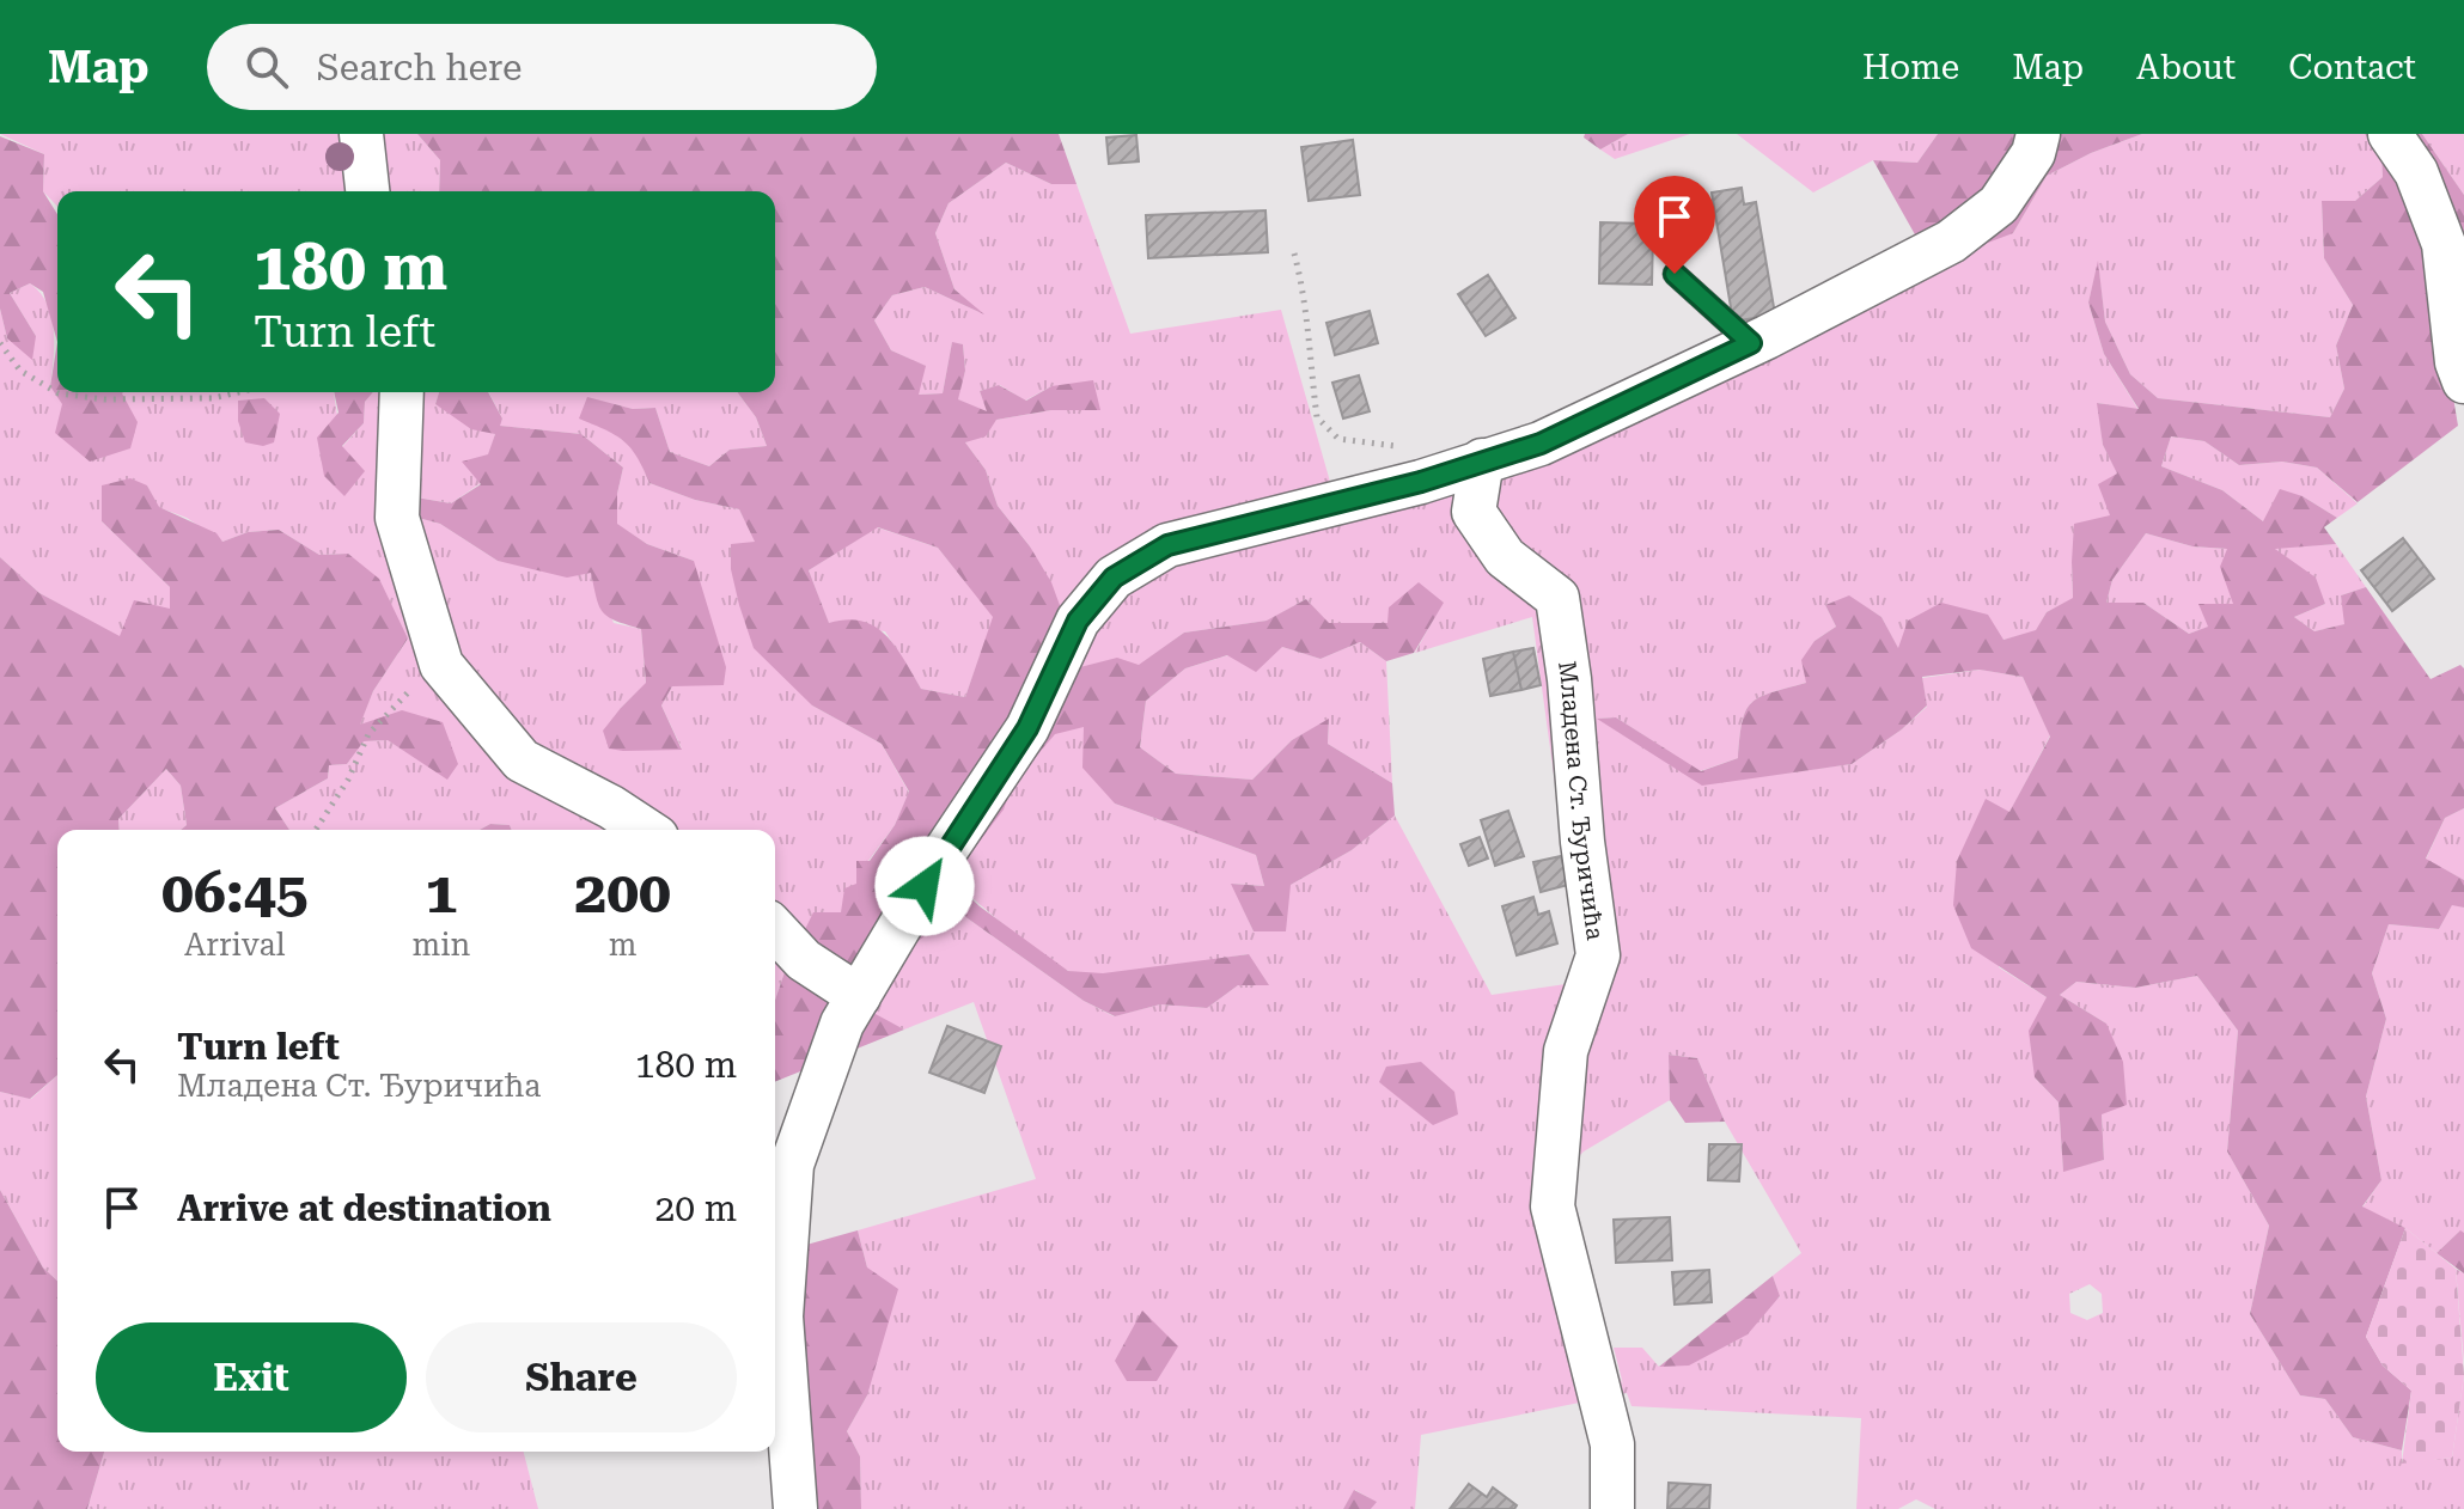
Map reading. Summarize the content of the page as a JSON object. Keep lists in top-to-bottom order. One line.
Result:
{"streets":{"street":["Младена Ст. Ђуричића"]},"page":{"header":"Map","search":"Search here","nav":["Home","Map","About","Contact"],"turn":["180 m","Turn left"],"eta":["06:45","Arrival","1","min","200","m"],"list":[{"name":"Turn left","note":"Младена Ст. Ђуричића","value":"180 m"},{"name":"Arrive at destination","value":"20 m"}],"buttons":["Exit","Share"]}}
